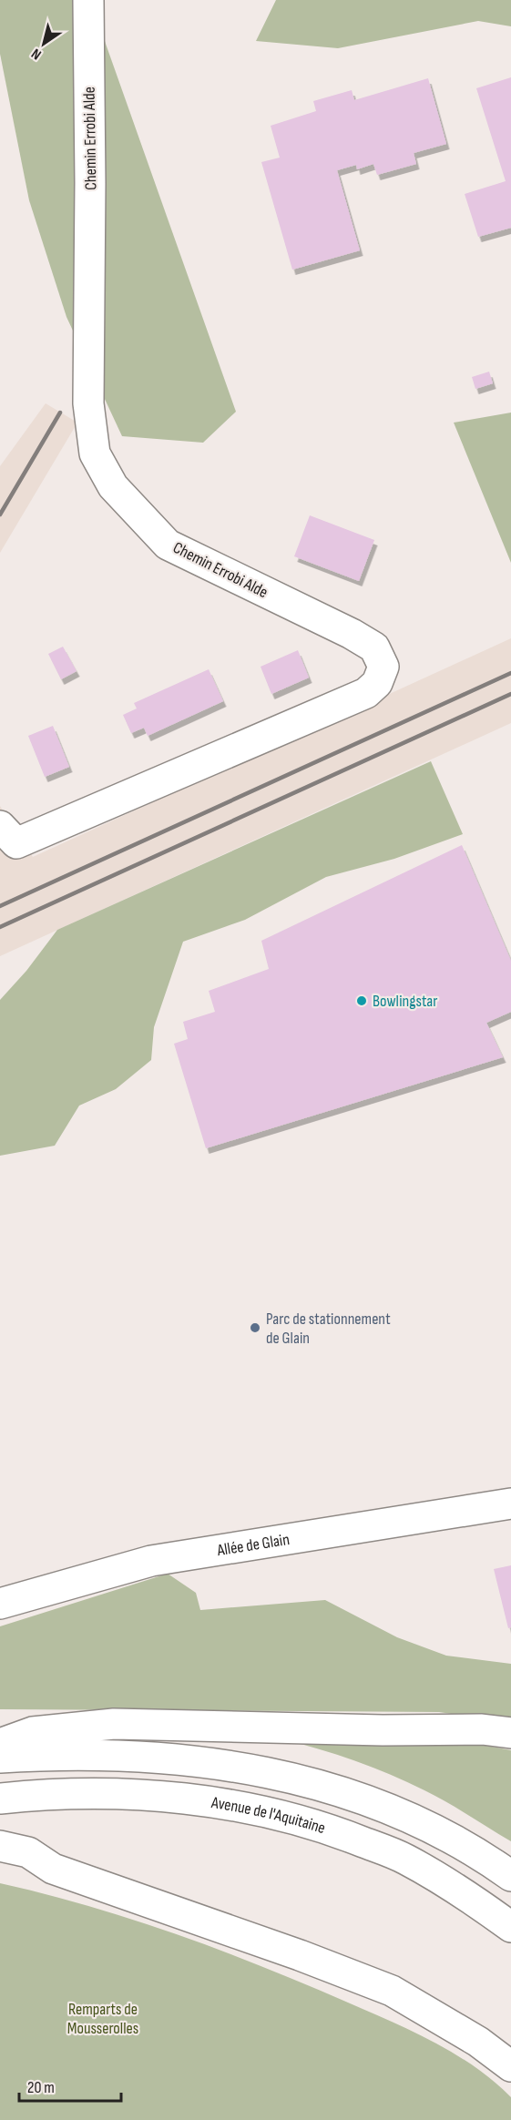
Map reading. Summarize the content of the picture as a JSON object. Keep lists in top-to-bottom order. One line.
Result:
{"streets":{"main road":["Chemin Errobi Alde","Allée de Glain","Avenue de l'Aquitaine"]},"parks":["Remparts de Mousserolles"],"places":["Bowlingstar","Parc de stationnement de Glain"],"scale_bar":"20 m","north":"bottom left"}
